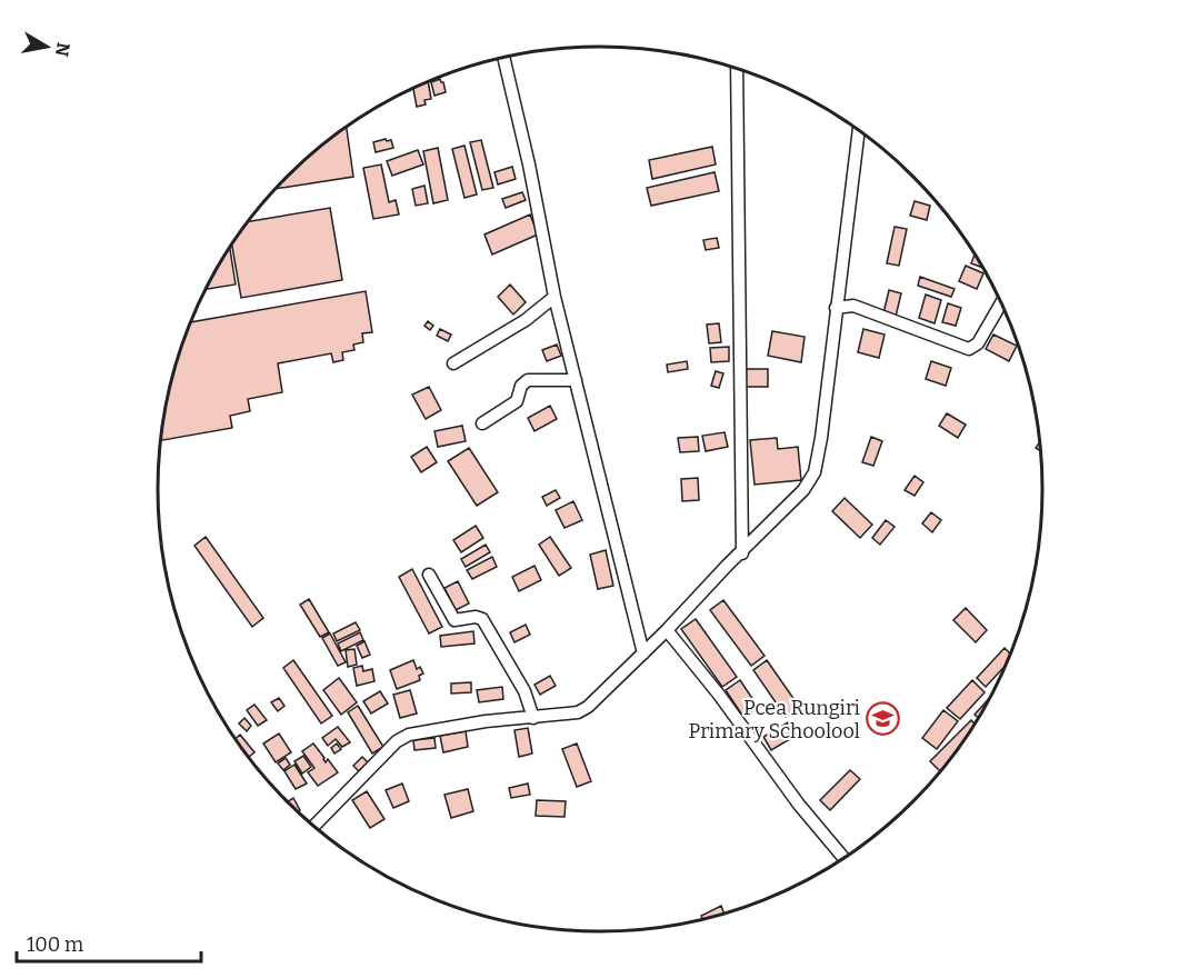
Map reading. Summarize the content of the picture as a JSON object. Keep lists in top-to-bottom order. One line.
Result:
{"places":{"school or university":["Pcea Rungiri Primary Schoolool"]},"scale_bar":"100 m","north":"right"}
